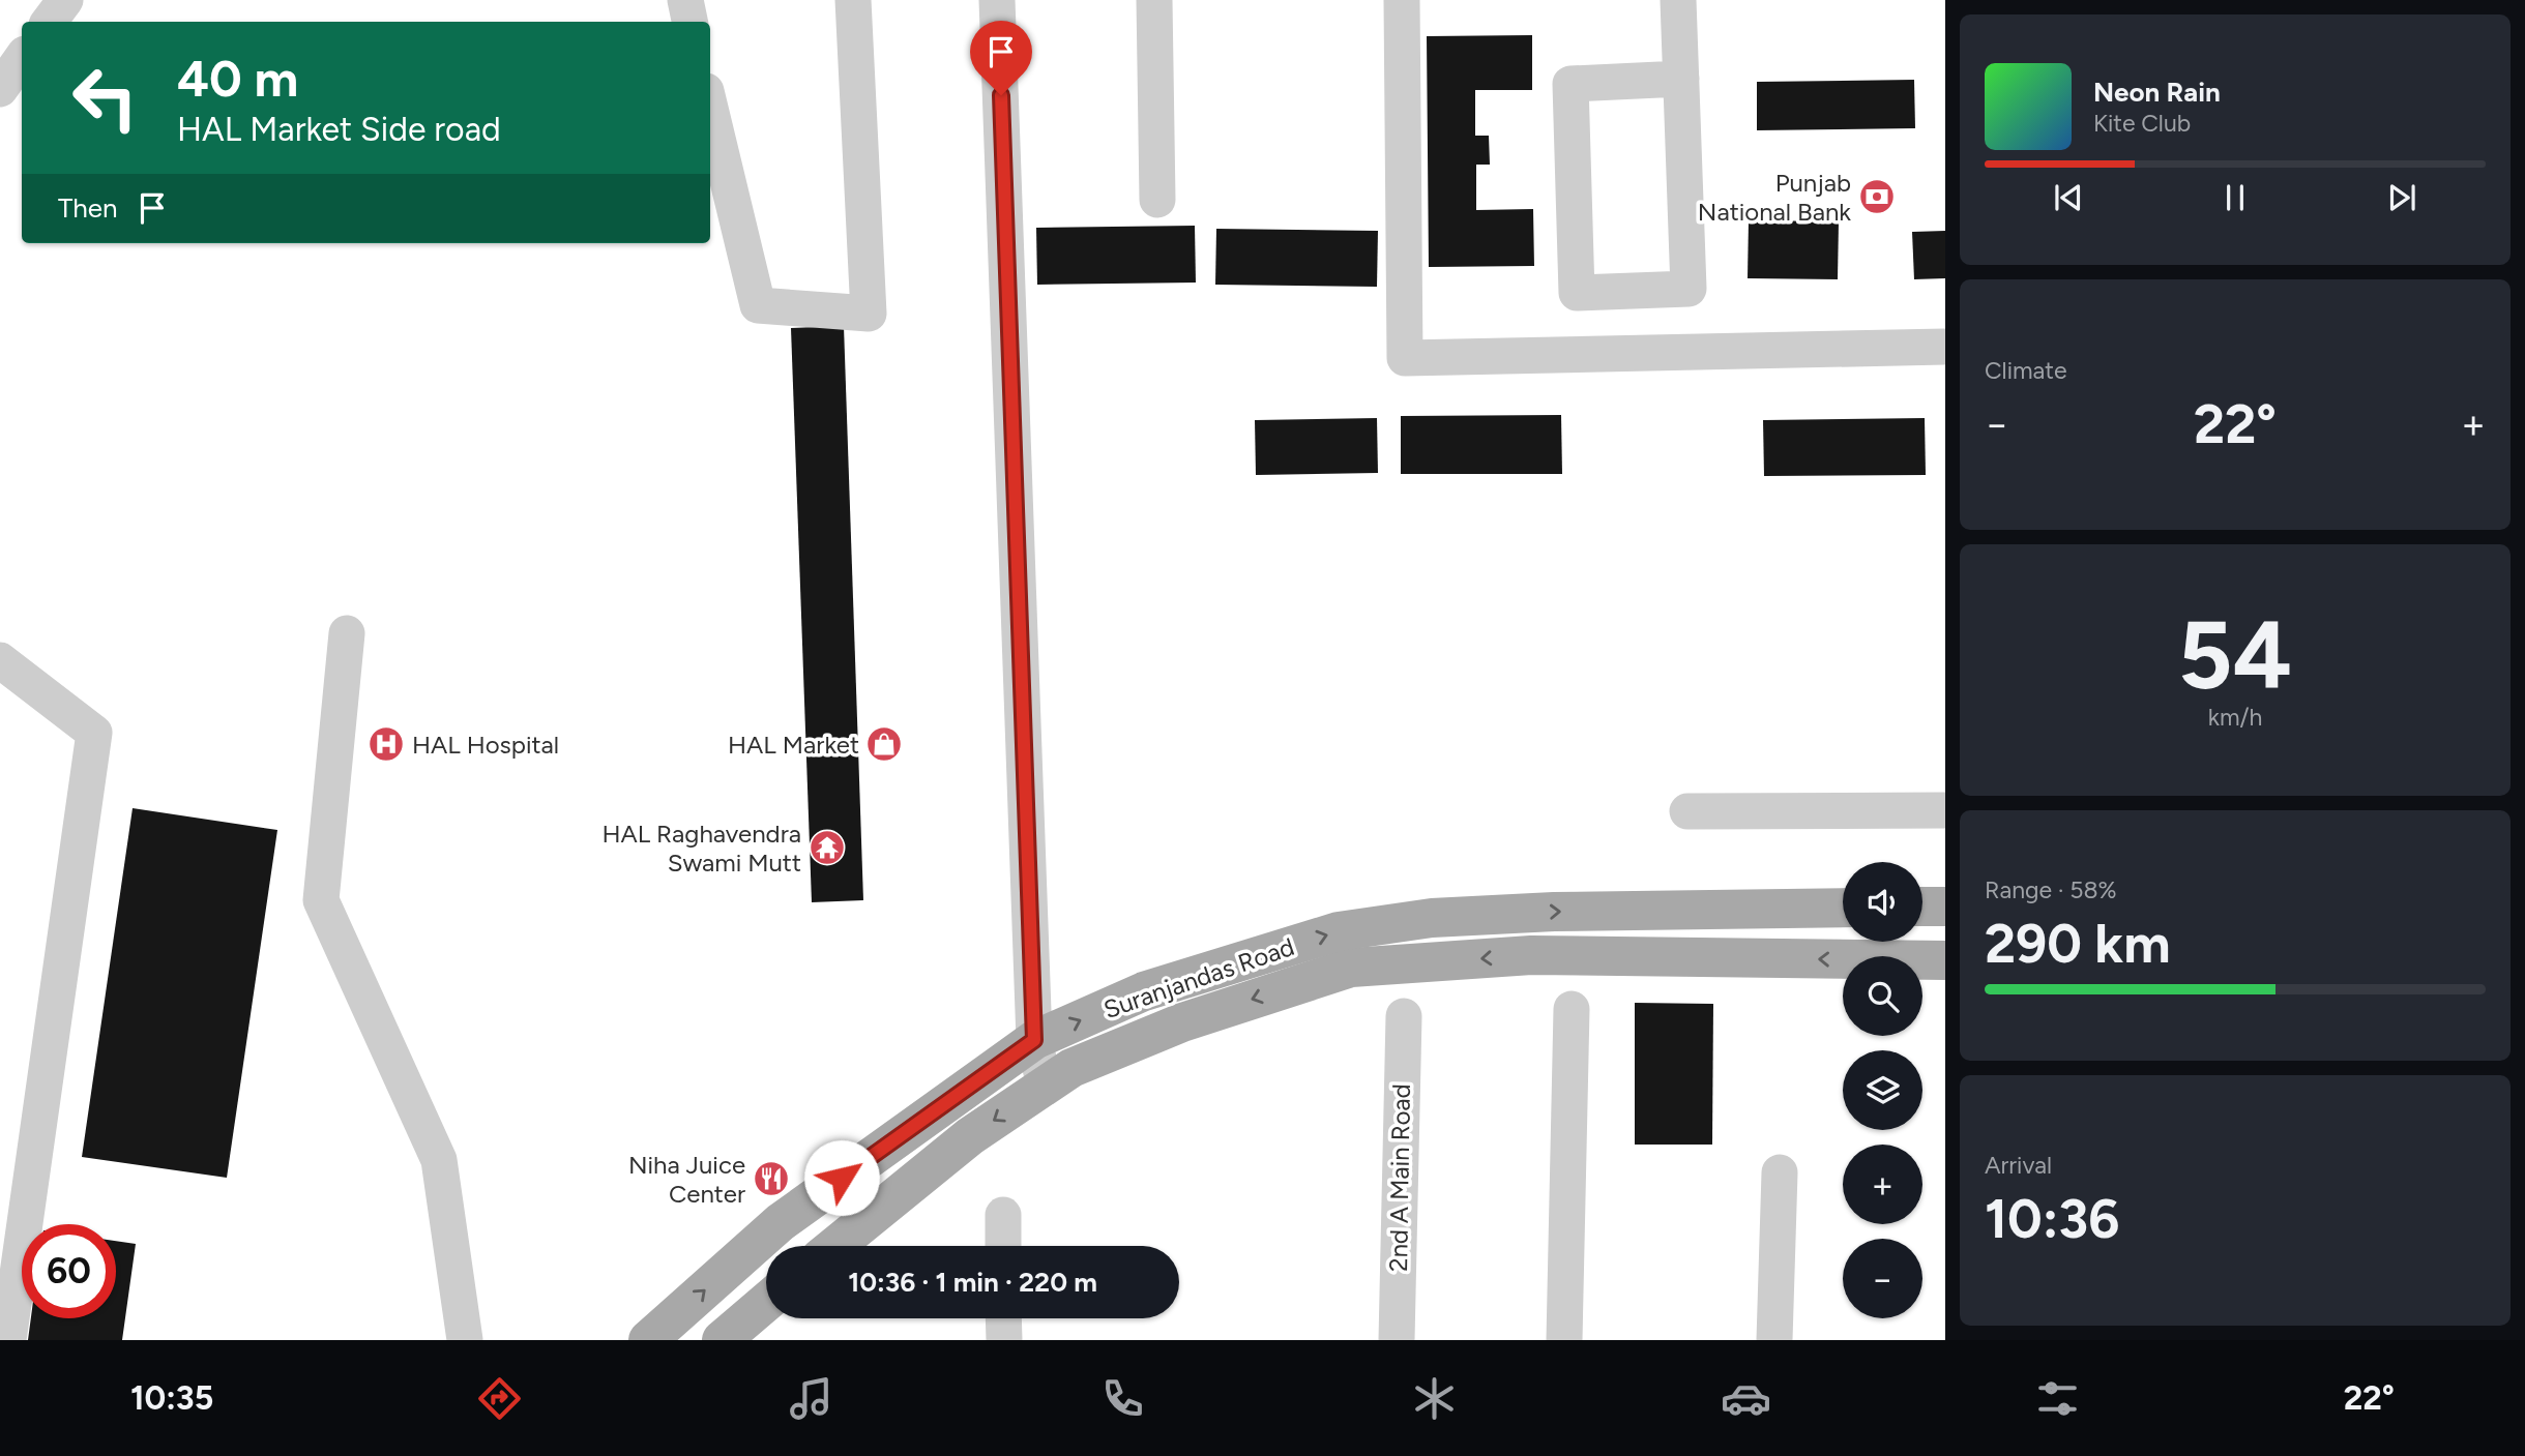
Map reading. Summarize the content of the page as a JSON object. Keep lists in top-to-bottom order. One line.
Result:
{"streets":{"main road":["Suranjandas Road"],"street":["2nd A Main Road"]},"places":{"bank":["Punjab National Bank"],"hospital":["HAL Hospital"],"shop":["HAL Market"],"temple":["HAL Raghavendra Swami Mutt"],"restaurant":["Niha Juice Center"]},"page":{"turn":["40 m","HAL Market Side road"],"song":["Neon Rain","Kite Club"],"then":"Then","tile":["Climate",["54","km/h"],["Range · 58%","290 km"],["Arrival","10:36"]],"heat":["−","22°","+"],"map_buttons":["+","−"],"limit":"60","trip":"10:36 · 1 min · 220 m","tabs":["10:35","22°"]}}
